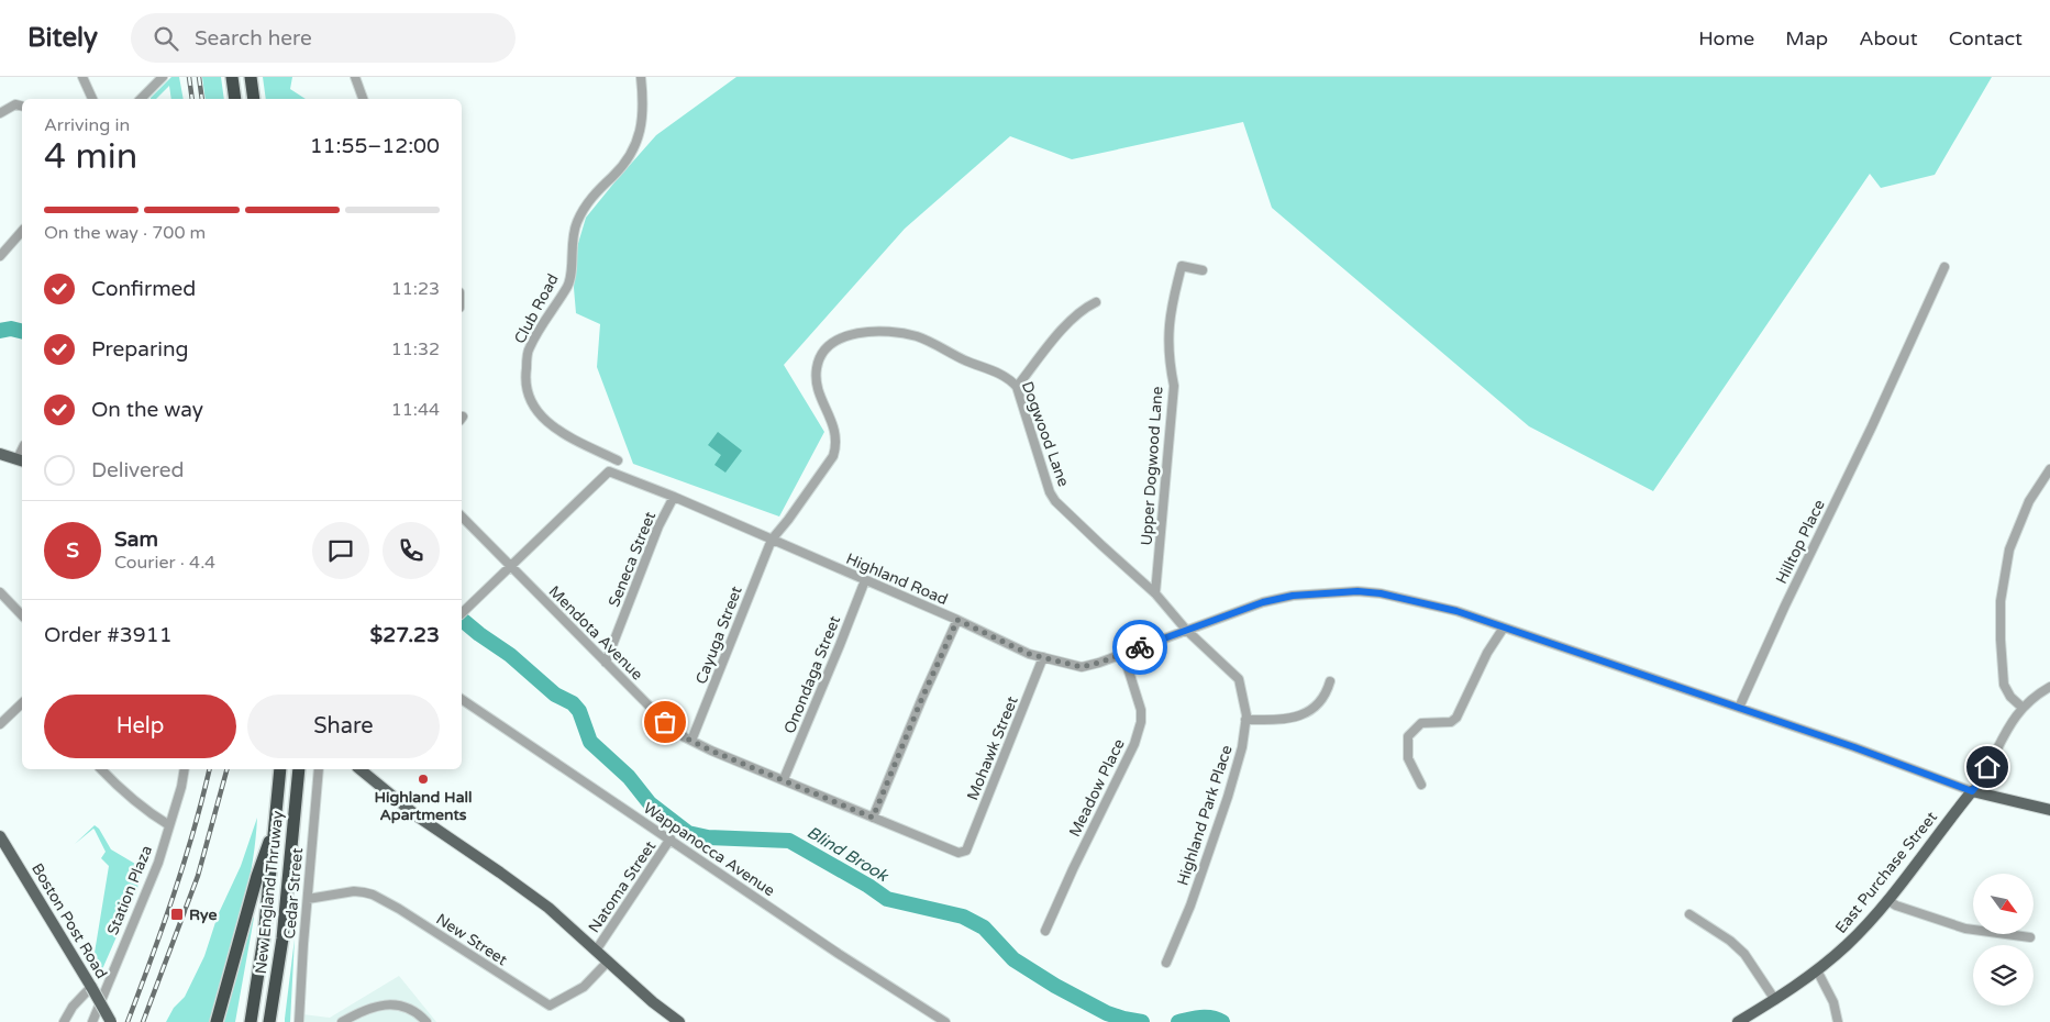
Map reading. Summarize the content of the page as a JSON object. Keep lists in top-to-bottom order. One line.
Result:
{"streets":{"highway":["New England Thruway"],"main road":["East Purchase Street","Boston Post Road"],"street":["Club Road","Dogwood Lane","Upper Dogwood Lane","Hilltop Place","Seneca Street","Highland Road","Mendota Avenue","Cayuga Street","Onondaga Street","Mohawk Street","Meadow Place","Highland Park Place","Wappanocca Avenue","Natoma Street","Station Plaza","Cedar Street","New Street"]},"crossings":[["Dogwood Lane","Upper Dogwood Lane"],["Dogwood Lane","Highland Road"],["Dogwood Lane","Cayuga Street"],["Dogwood Lane","Highland Park Place"],["Hilltop Place","Highland Road"],["Seneca Street","Highland Road"],["Seneca Street","Mendota Avenue"],["Highland Road","Mendota Avenue"],["Highland Road","Cayuga Street"],["Highland Road","Onondaga Street"],["Highland Road","Mohawk Street"],["Highland Road","Meadow Place"],["Highland Road","Highland Park Place"],["Highland Road","East Purchase Street"],["Mendota Avenue","Cayuga Street"],["Mendota Avenue","Onondaga Street"],["Mendota Avenue","Mohawk Street"],["Wappanocca Avenue","Natoma Street"],["Cedar Street","New Street"]],"water":["Blind Brook"],"places":{"other":["Highland Hall Apartments"],"transit":["Rye"]},"north":"bottom right","page":{"header":"Bitely","search":"Search here","nav":["Home","Map","About","Contact"],"heading":["4 min","Arriving in","11:55–12:00"],"panel":["Sam","Courier · 4.4","Order #3911","$27.23"],"bar":"On the way · 700 m","list":[["Confirmed","11:23"],["Preparing","11:32"],["On the way","11:44"],"Delivered"],"round":"S","buttons":["Help","Share"]}}
